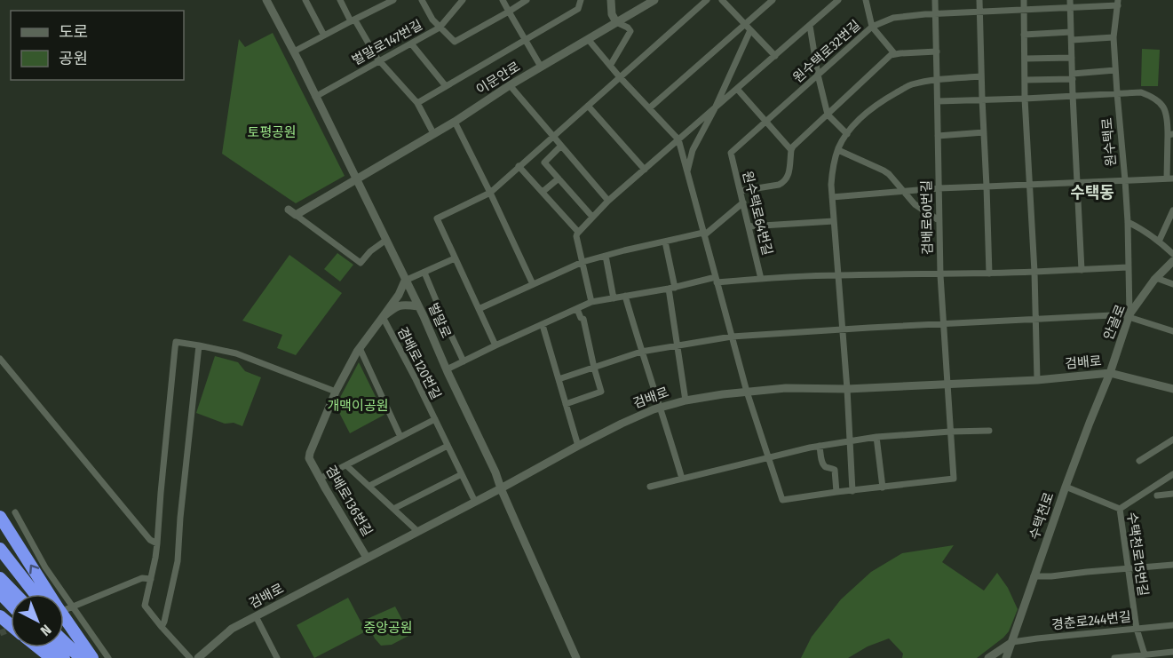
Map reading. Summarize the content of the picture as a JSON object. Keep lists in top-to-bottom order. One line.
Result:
{"streets":{"street":["벌말로147번길","원수택로32번길","이문안로","원수택로","원수택로64번길","검배로60번길","벌말로","안골로","검배로","겸배로120번길","겸배로136번길","수택천로","수택천로15번길","경춘로244번길"]},"crossings":[["벌말로147번길","벌말로"],["원수택로32번길","원수택로"],["원수택로32번길","원수택로64번길"],["원수택로32번길","검배로60번길"],["이문안로","벌말로"],["원수택로","안골로"],["검배로60번길","검배로"],["벌말로","검배로"],["벌말로","겸배로136번길"],["안골로","검배로"],["안골로","수택천로"],["검배로","겸배로120번길"],["검배로","겸배로136번길"],["검배로","수택천로"],["겸배로120번길","겸배로136번길"],["수택천로","수택천로15번길"],["수택천로","경춘로244번길"],["수택천로15번길","경춘로244번길"]],"districts":["수택동"],"parks":["토평공원","개맥이공원","중앙공원"],"legend":["도로","공원"],"north":"bottom right"}
